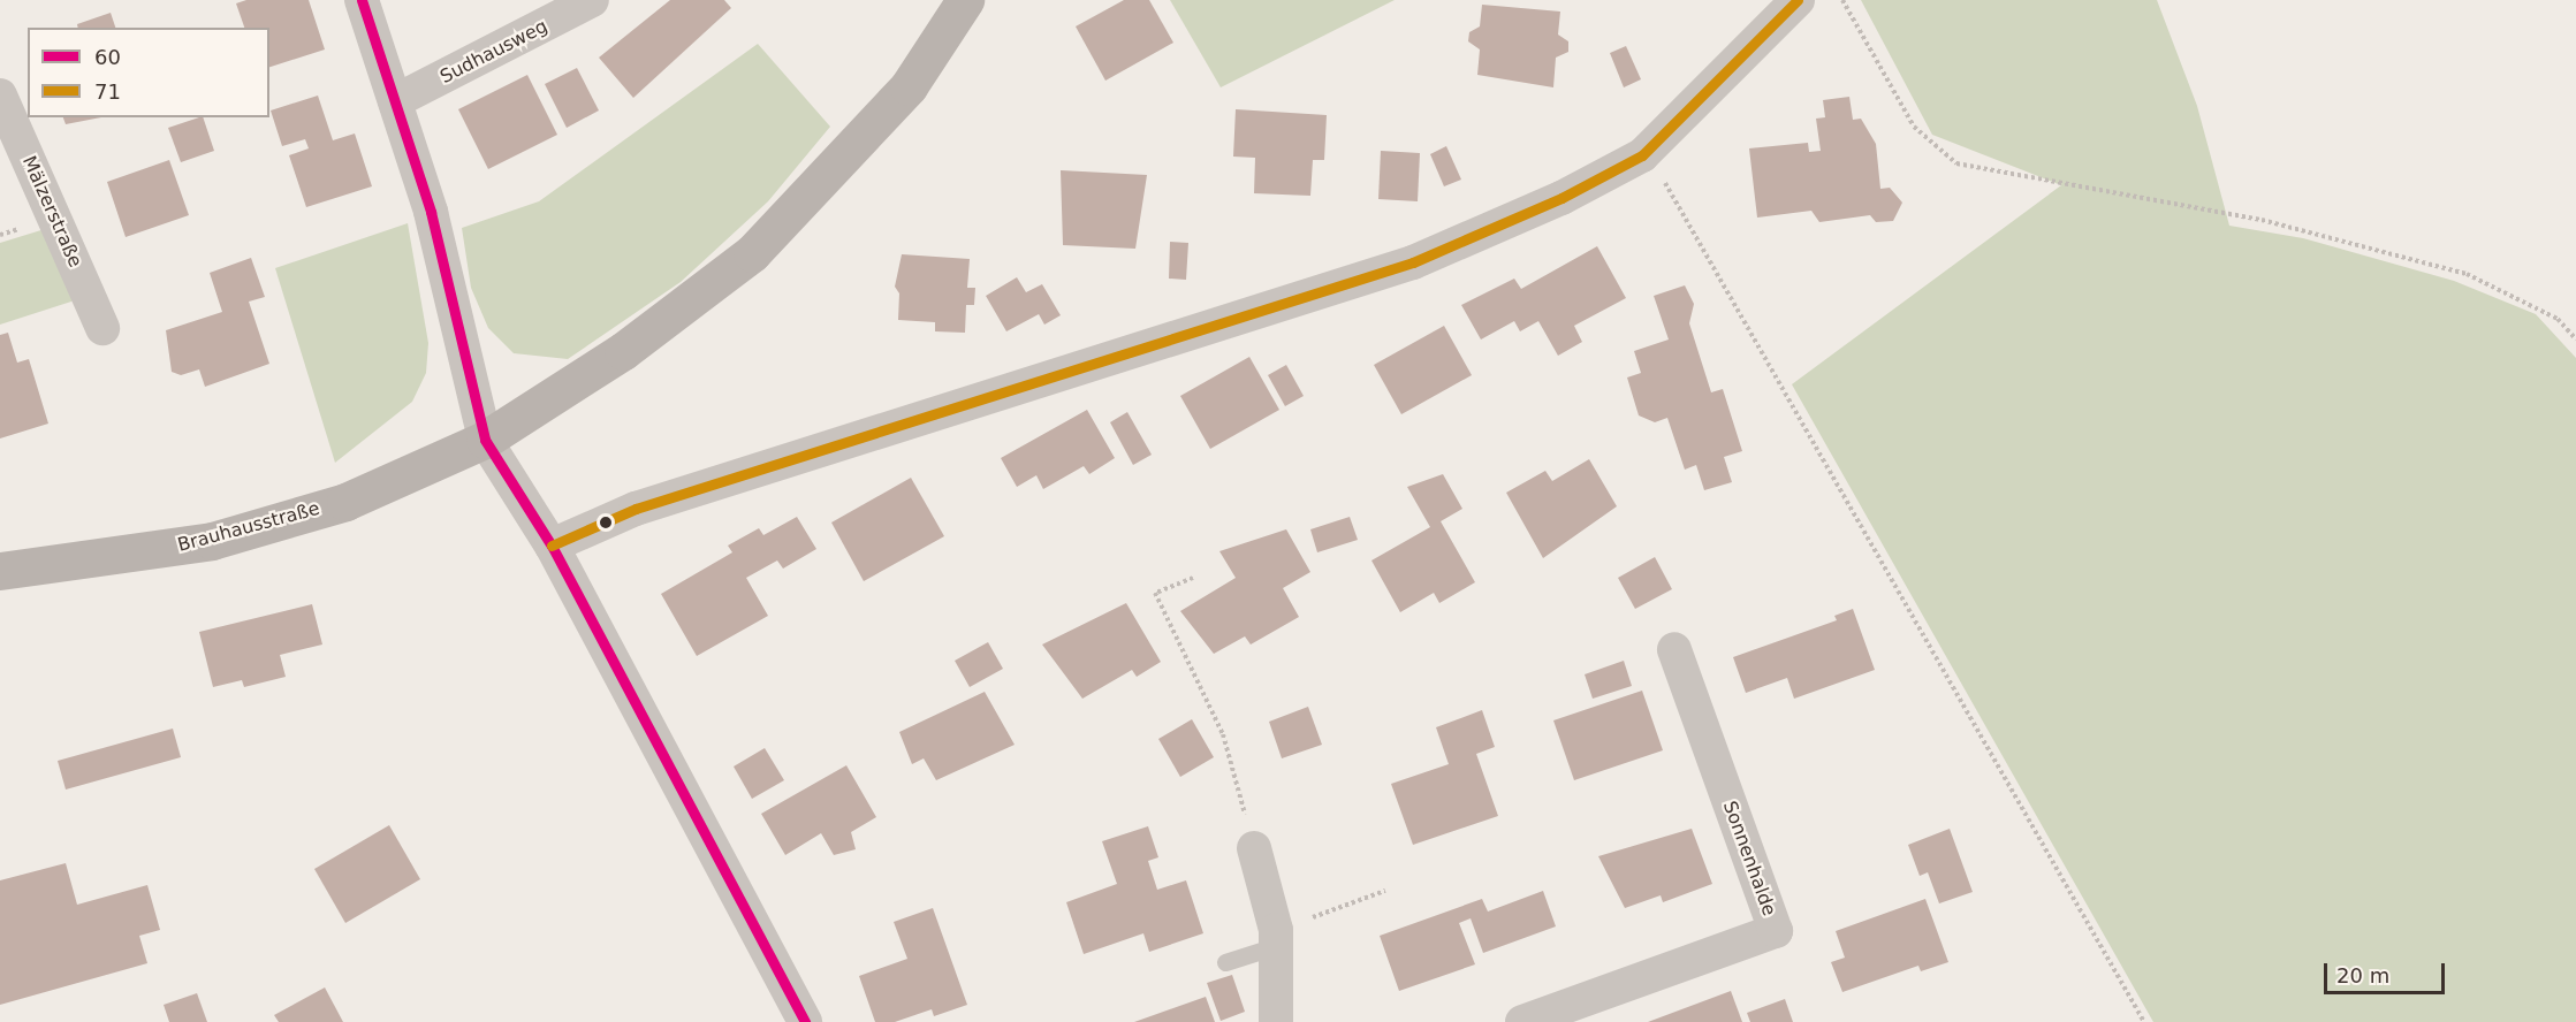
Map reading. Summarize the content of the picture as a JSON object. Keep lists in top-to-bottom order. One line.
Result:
{"streets":{"street":["Sudhausweg","Mälzerstraße","Brauhausstraße","Sonnenhalde"]},"lines":["transit line 60","transit line 71"],"legend":["60","71"],"scale_bar":"20 m"}
